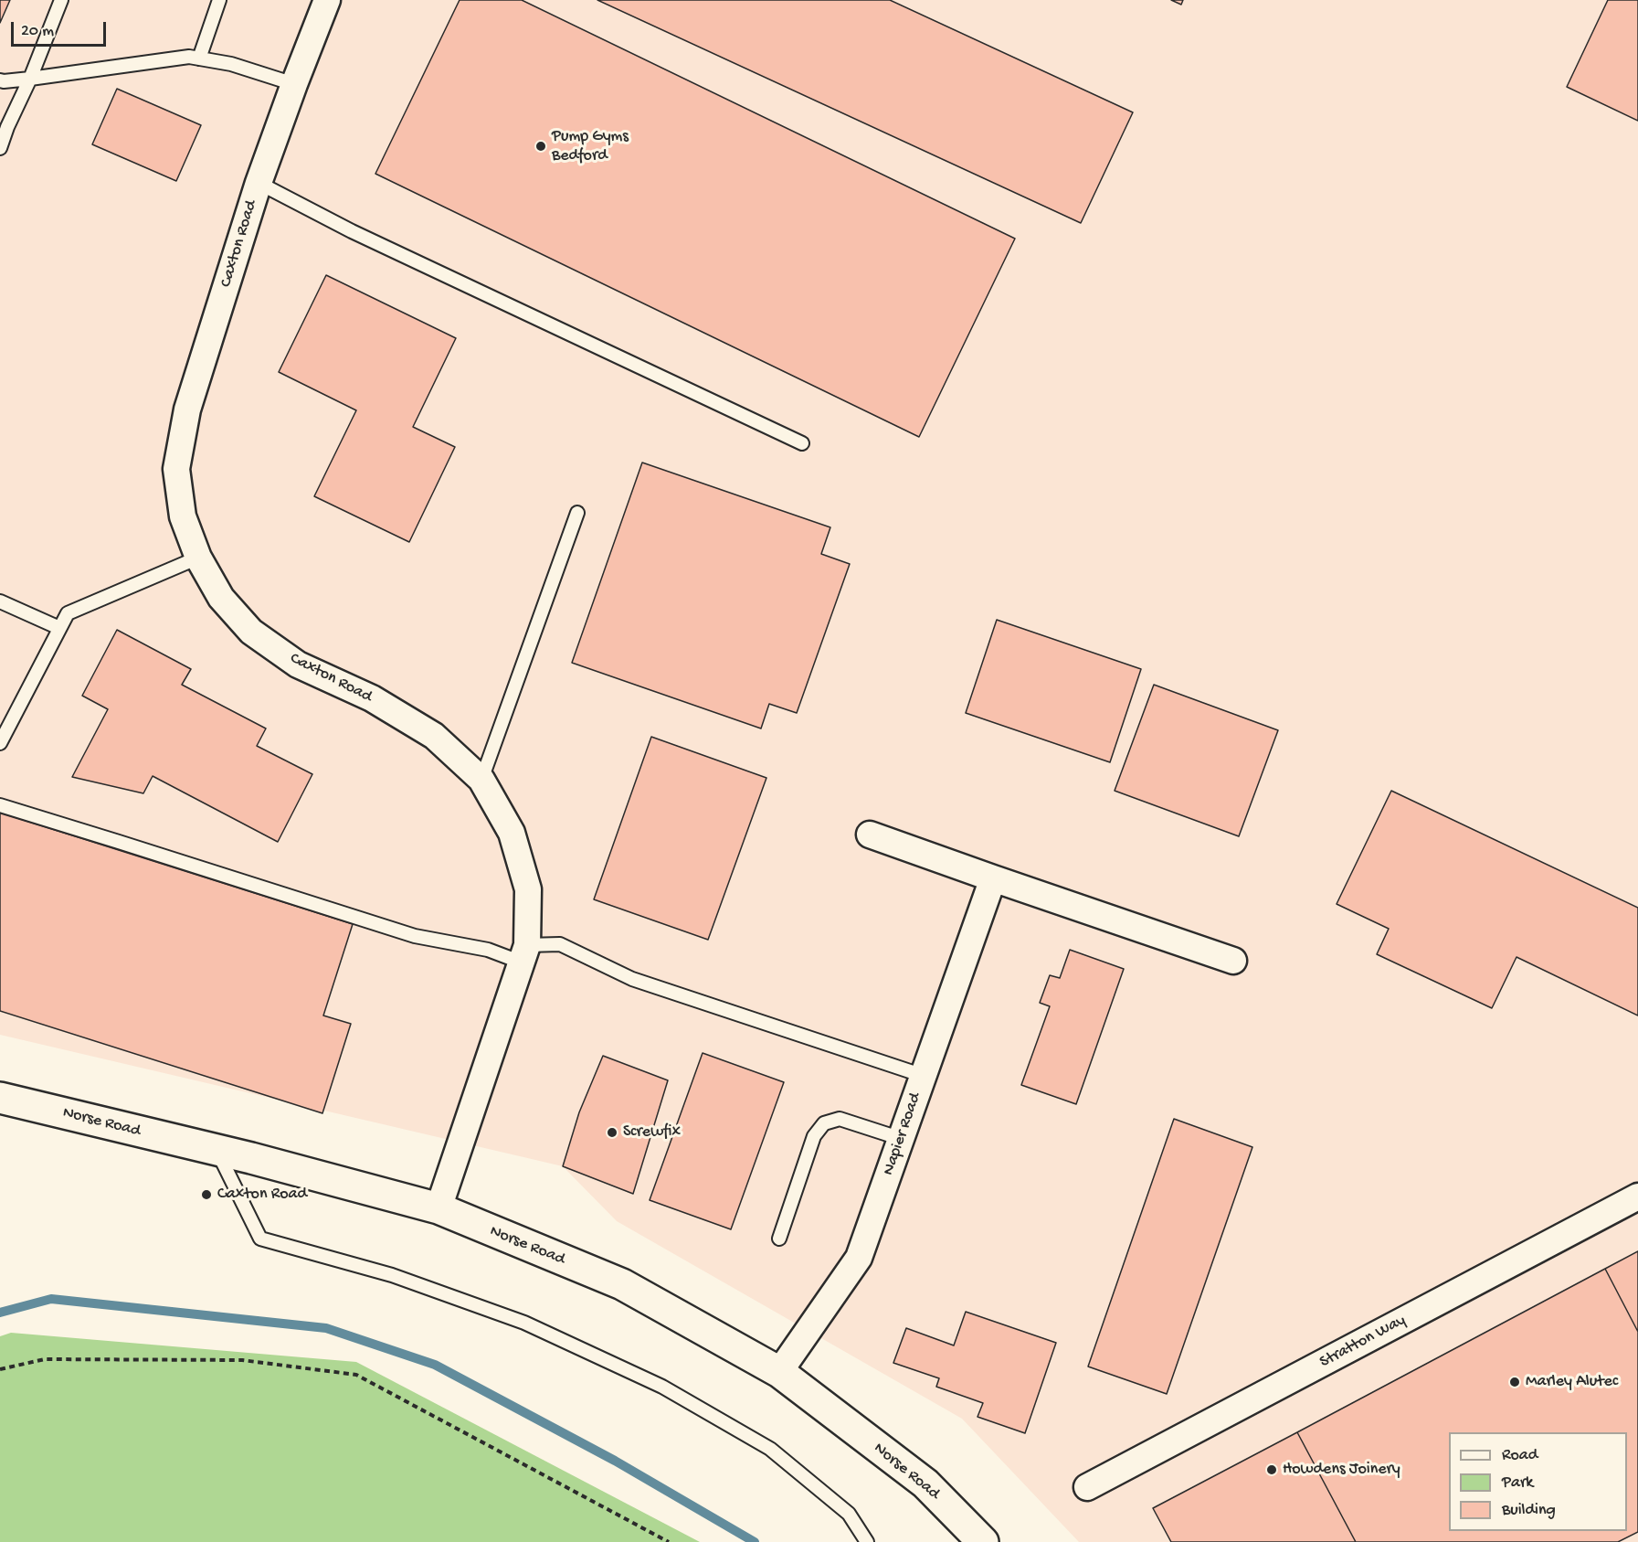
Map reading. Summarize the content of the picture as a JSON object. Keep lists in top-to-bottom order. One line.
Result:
{"streets":{"street":["Caxton Road","Norse Road","Napier Road","Stratton Way"]},"crossings":[["Caxton Road","Norse Road"],["Norse Road","Napier Road"]],"places":["Pump Gyms Bedford","Screwfix","Caxton Road","Marley Alutec","Howdens Joinery"],"legend":["Road","Park","Building"],"scale_bar":"20 m"}
